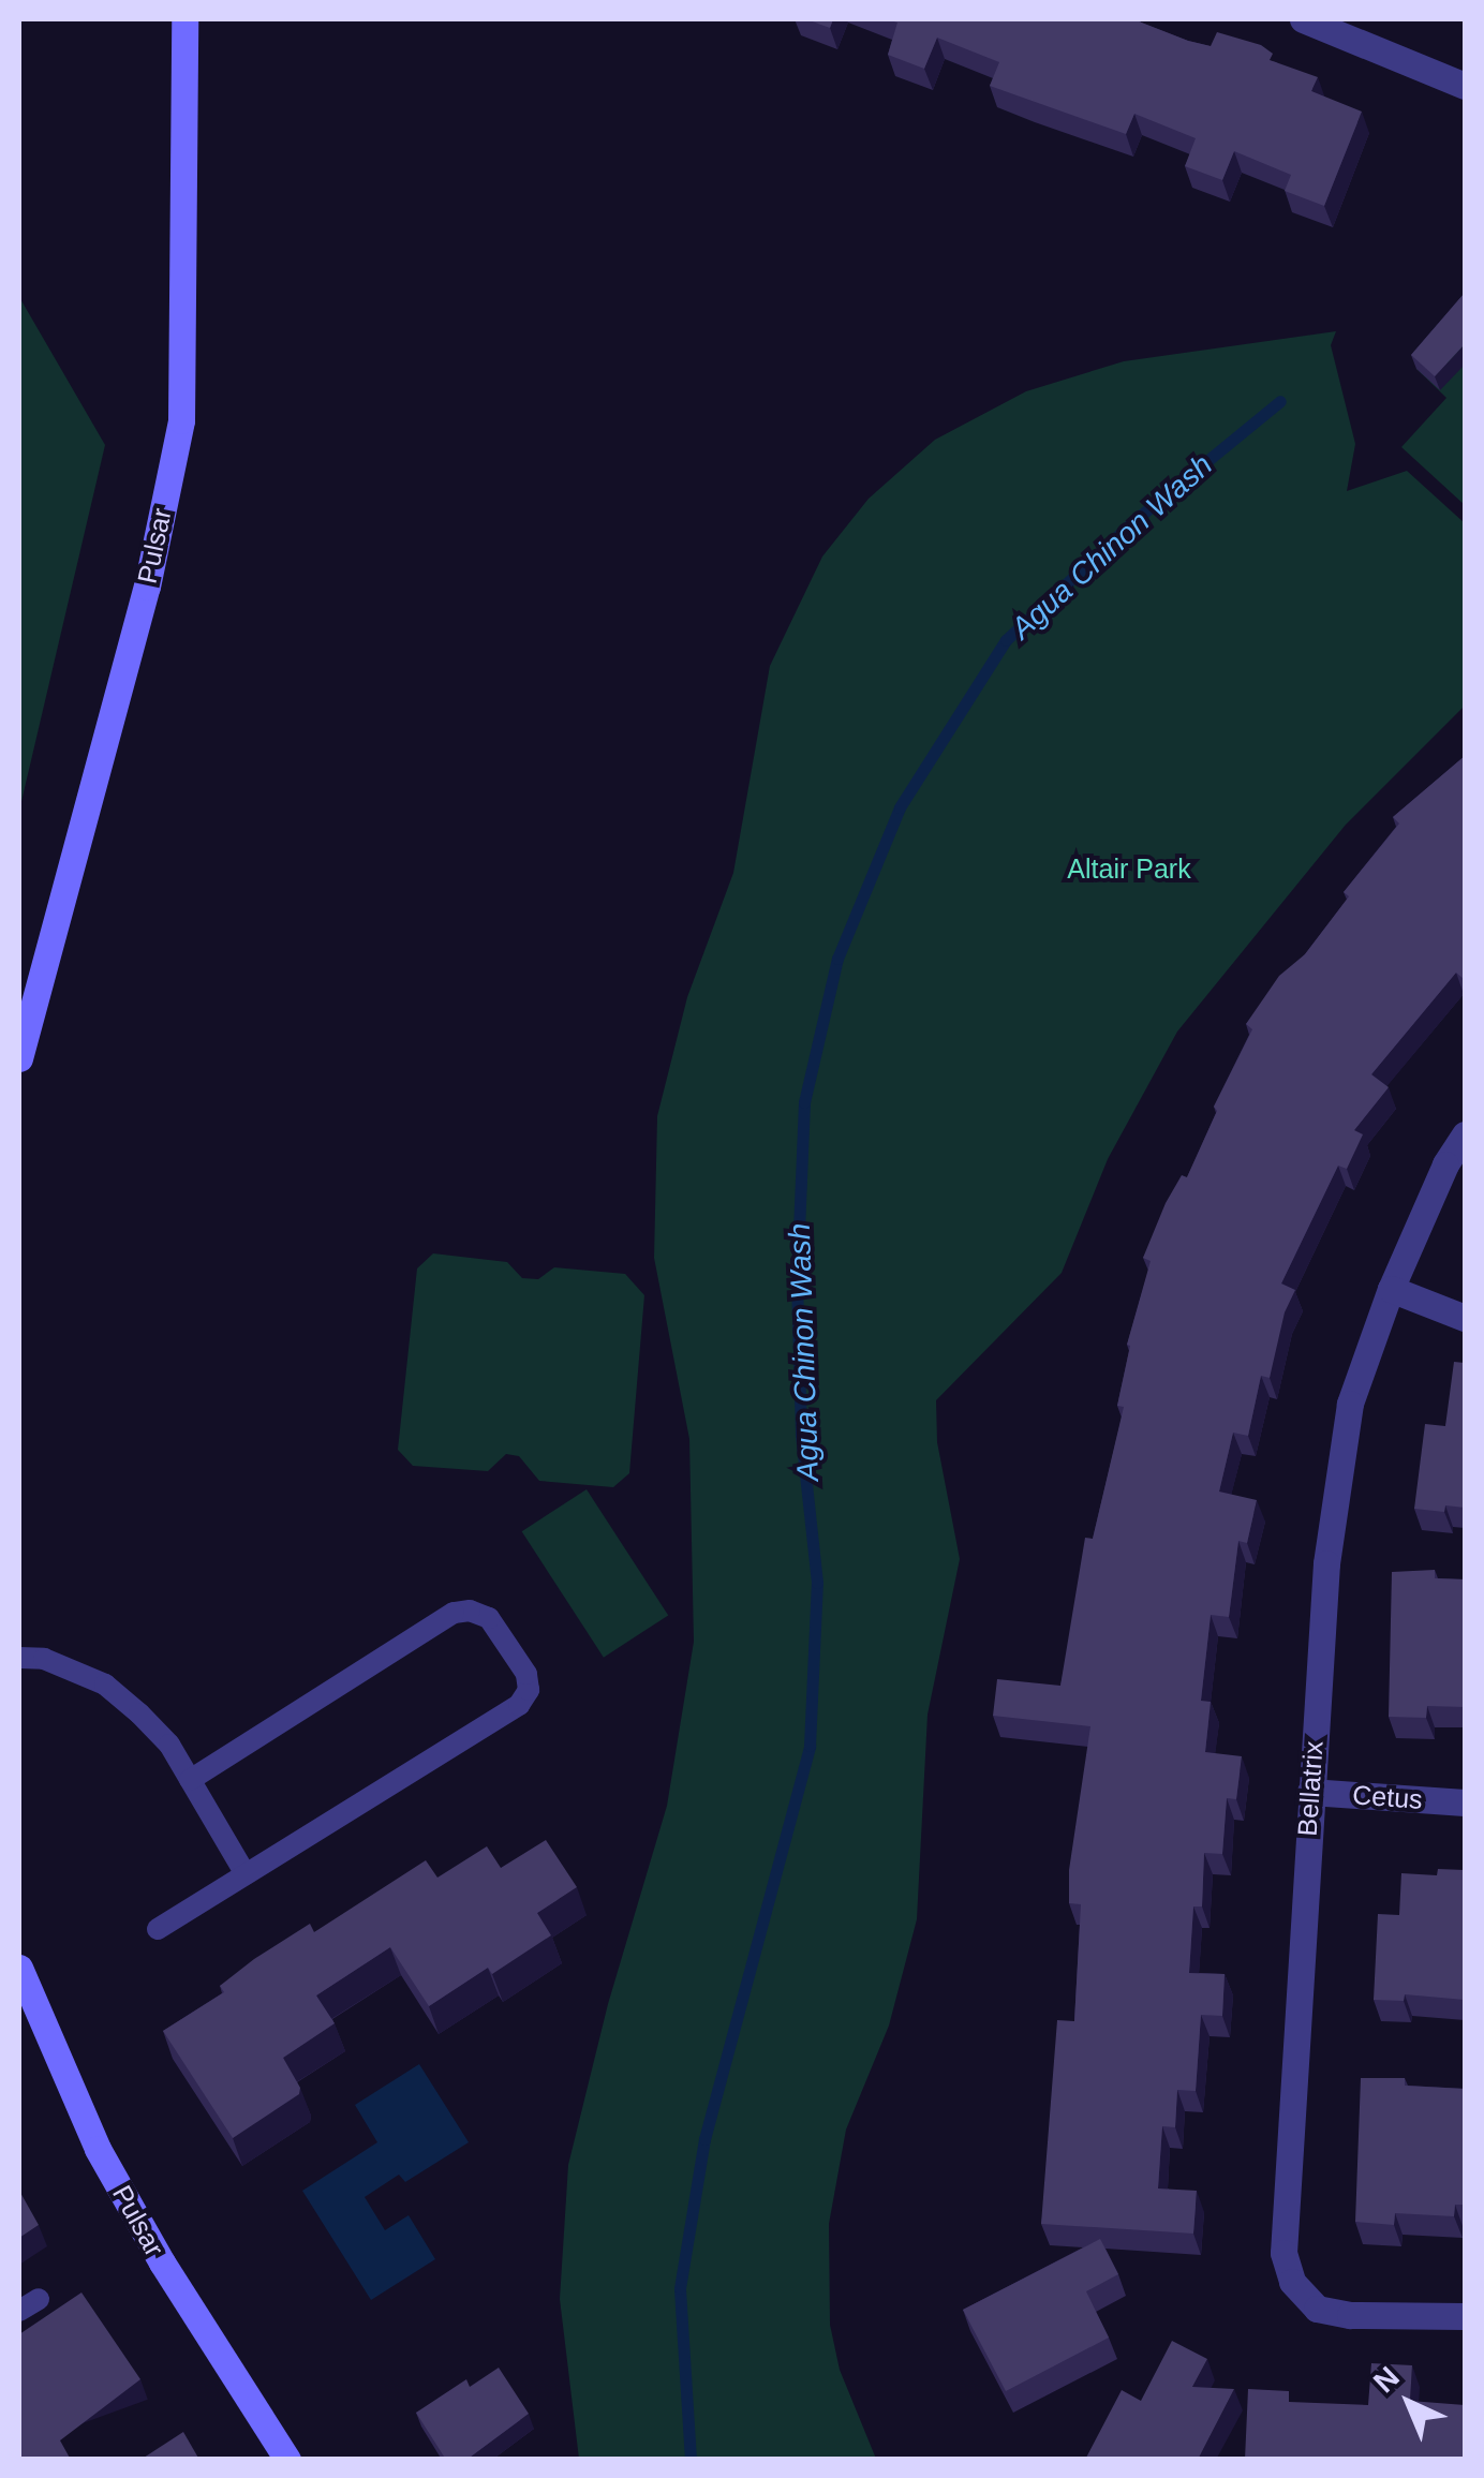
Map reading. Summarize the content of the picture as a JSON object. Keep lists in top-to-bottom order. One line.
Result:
{"streets":{"street":["Pulsar","Bellatrix","Cetus"]},"crossings":[["Bellatrix","Cetus"]],"water":["Agua Chinon Wash"],"parks":["Altair Park"],"north":"top left"}
